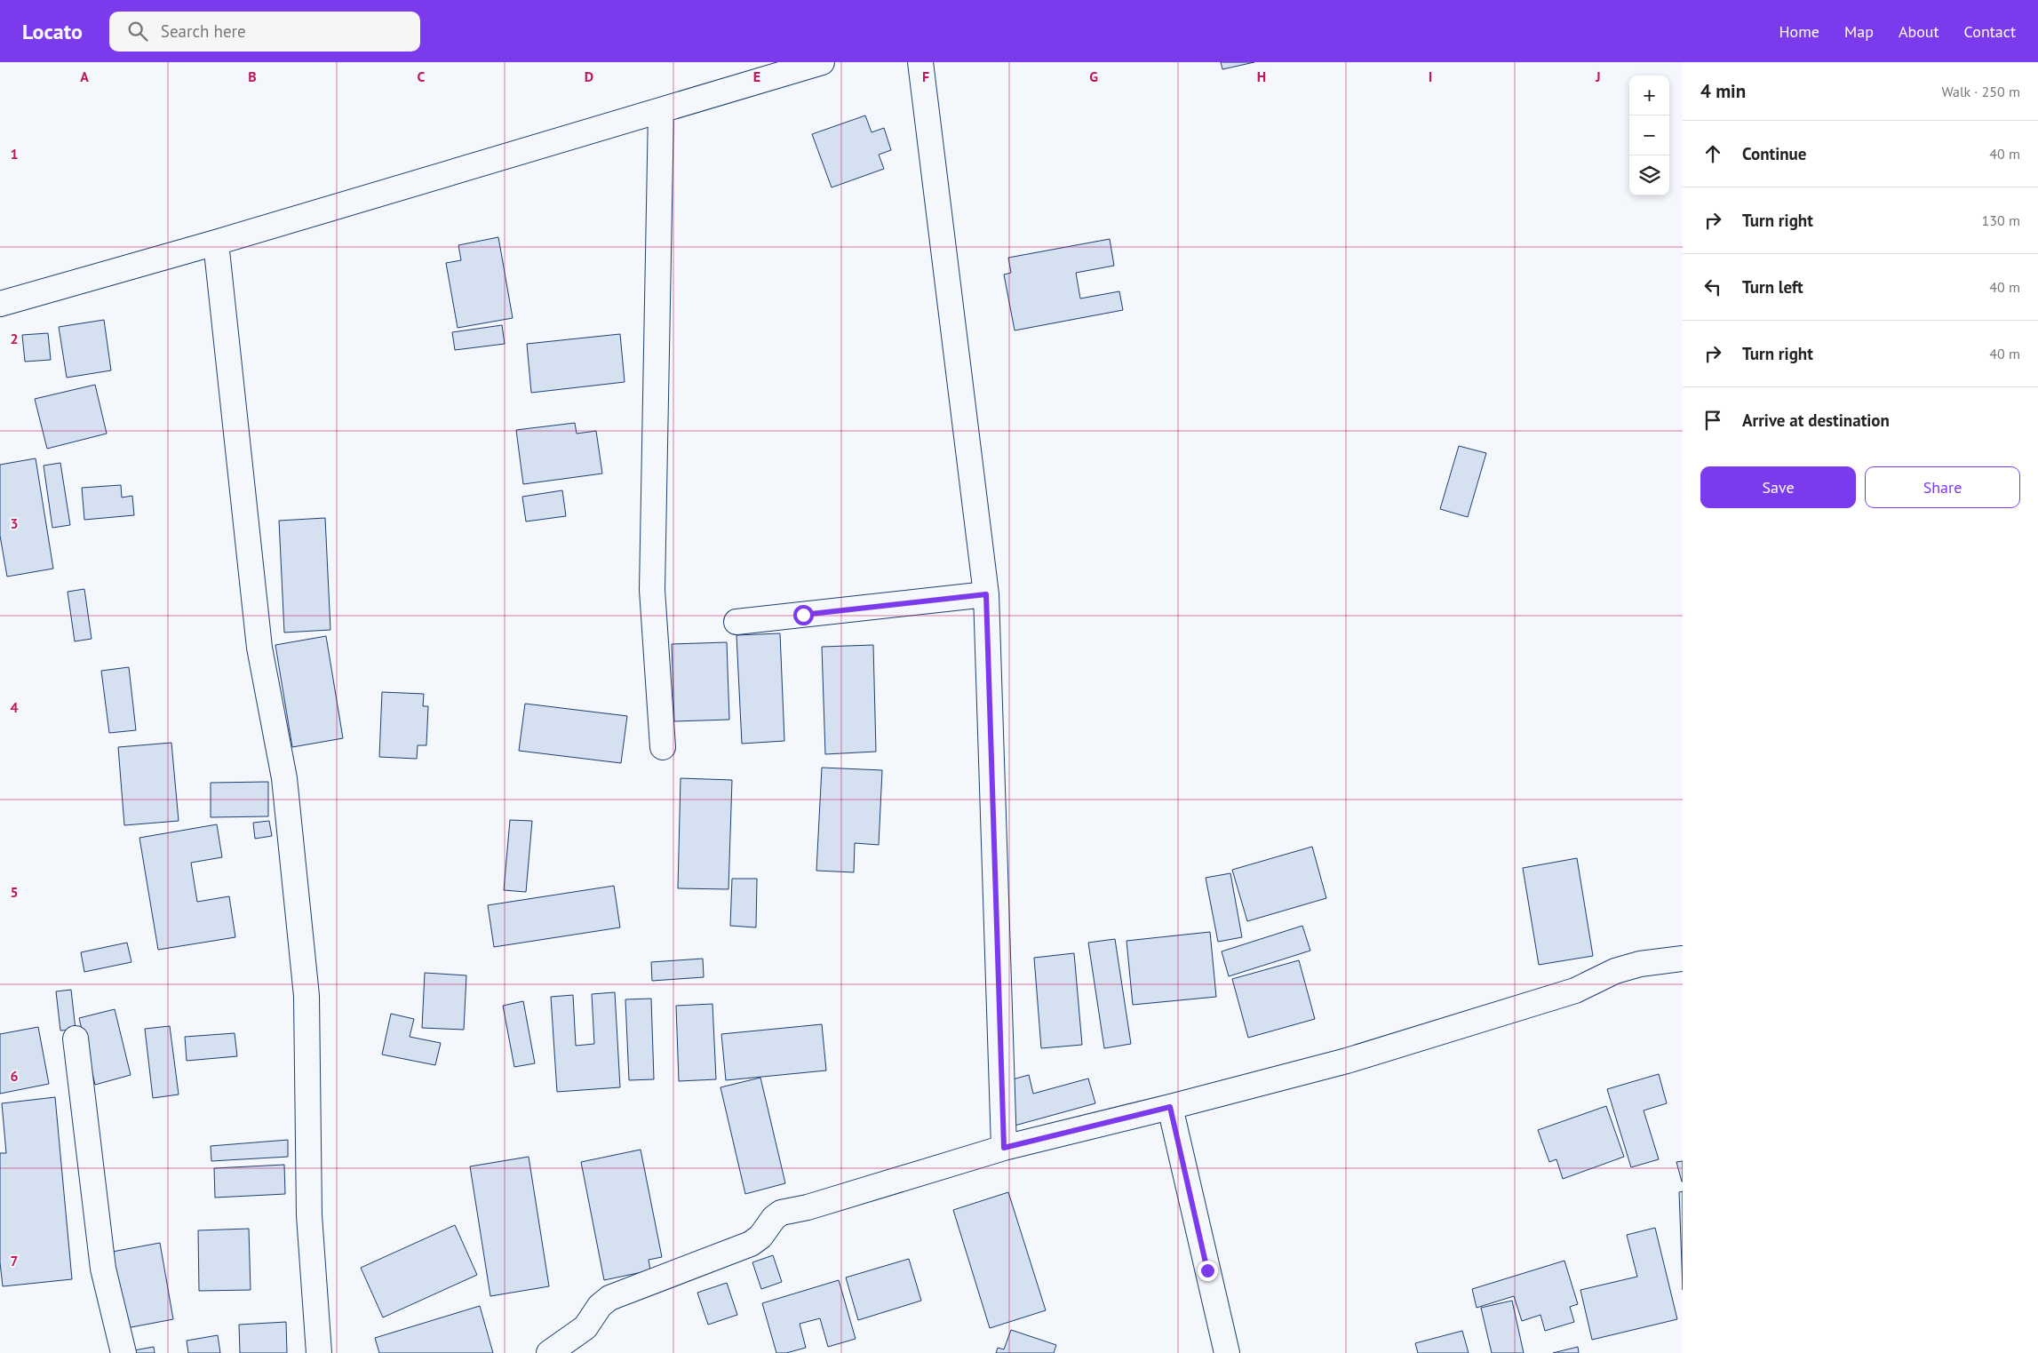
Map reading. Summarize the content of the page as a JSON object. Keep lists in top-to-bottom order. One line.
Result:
{"page":{"header":"Locato","search":"Search here","nav":["Home","Map","About","Contact"],"heading":["4 min","Walk · 250 m"],"map_buttons":["+","−"],"list":[["Continue","40 m"],["Turn right","130 m"],["Turn left","40 m"],["Turn right","40 m"],"Arrive at destination"],"buttons":["Save","Share"]},"grid":{"columns":["A","B","C","D","E","F","G","H","I","J"],"rows":["1","2","3","4","5","6","7"]}}
